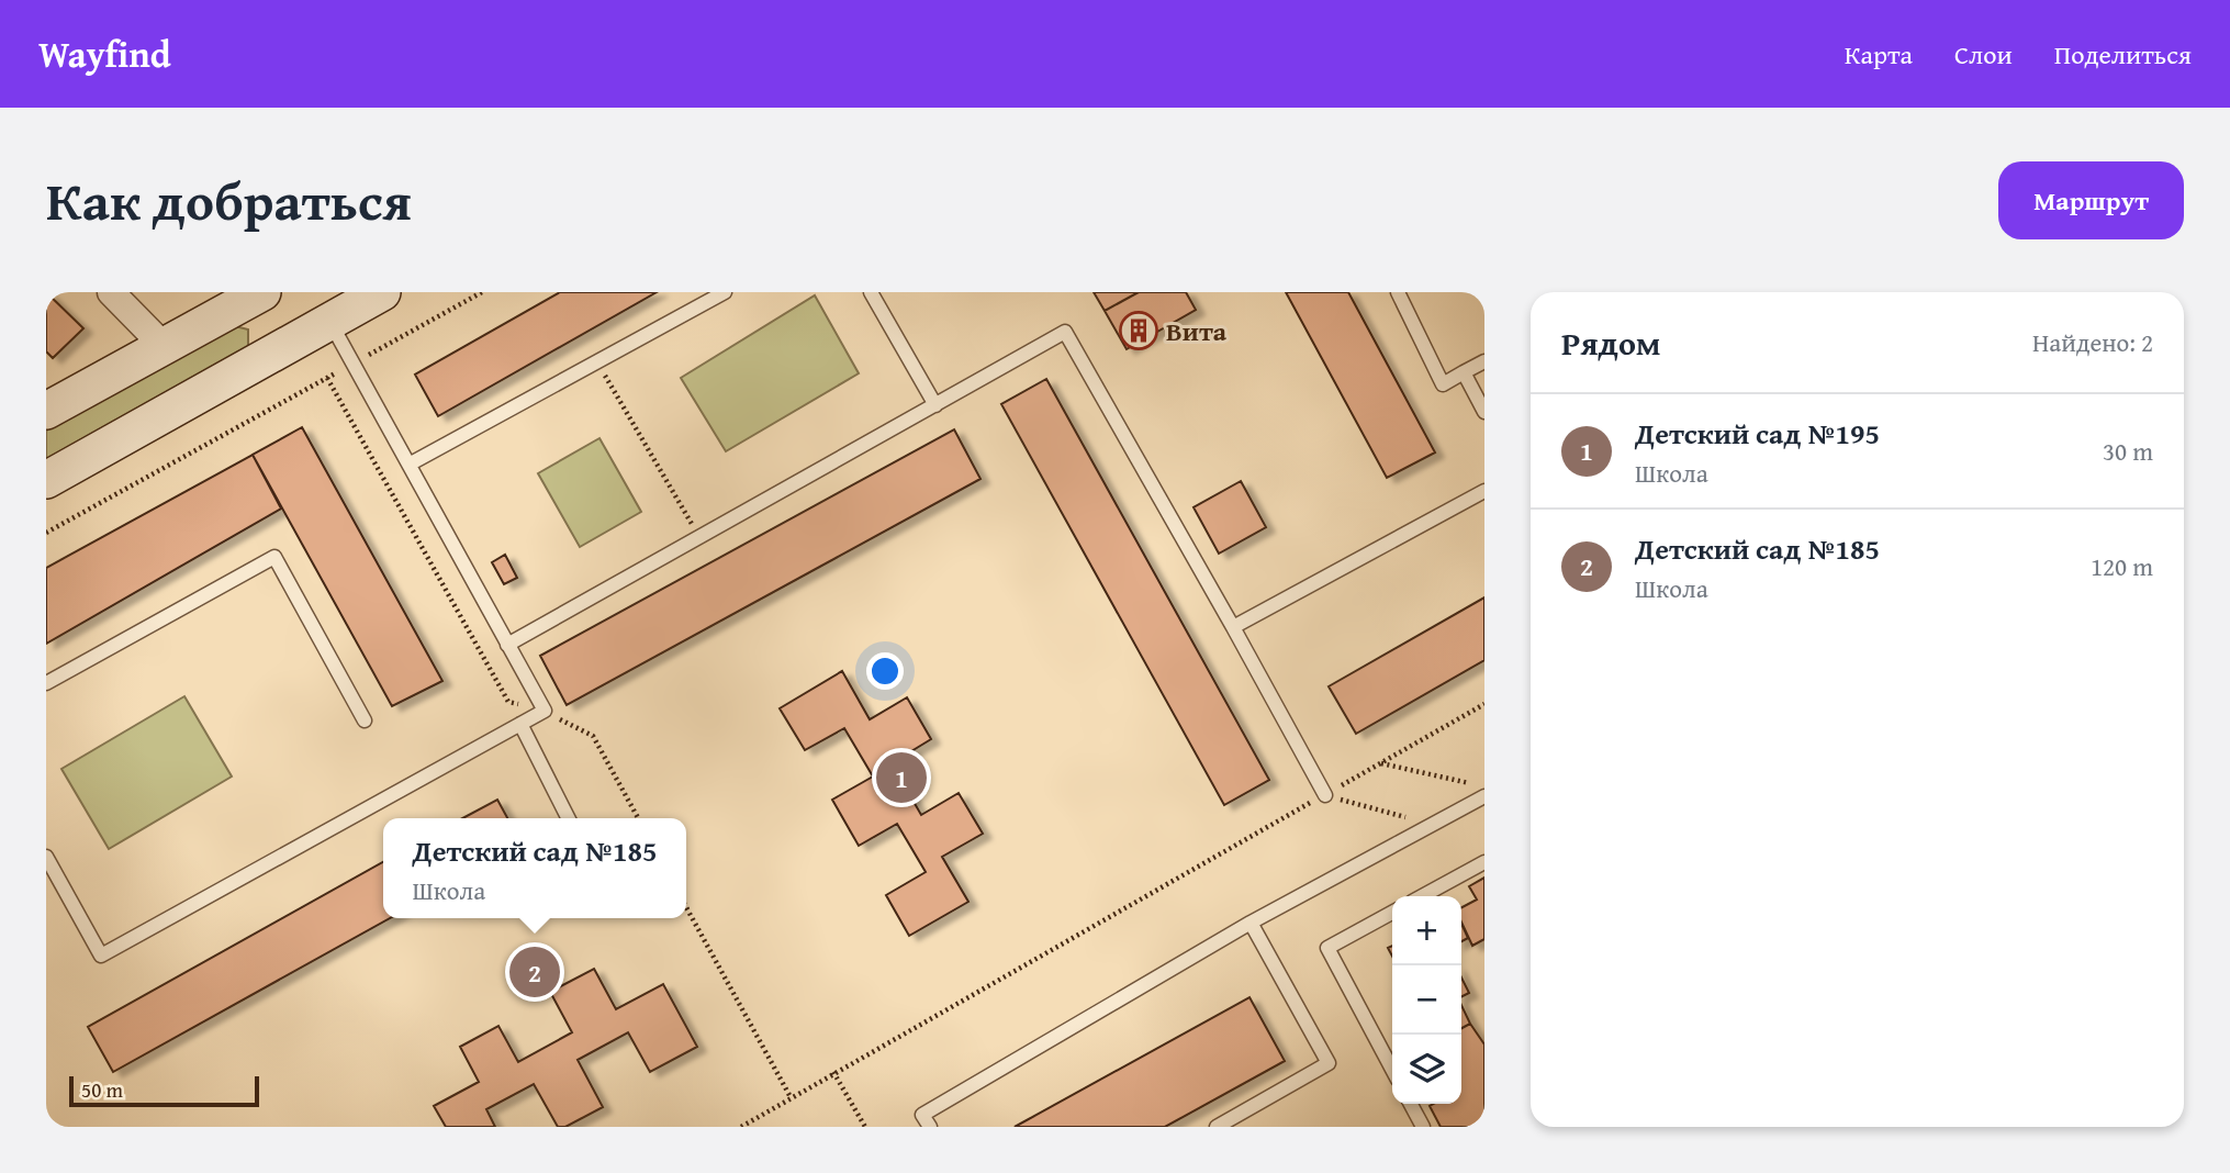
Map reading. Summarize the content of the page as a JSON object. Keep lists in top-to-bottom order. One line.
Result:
{"places":{"building":["Вита"]},"scale_bar":"50 m","page":{"header":"Wayfind","nav":["Карта","Слои","Поделиться"],"title":"Как добраться","buttons":"Маршрут","heading":["Рядом","Найдено: 2"],"list":[{"mark":"1","name":"Детский сад №195","note":"Школа","value":"30 m"},{"mark":"2","name":"Детский сад №185","note":"Школа","value":"120 m"}],"pins":["1","2"],"popup":["Детский сад №185","Школа"],"map_buttons":["+","−"],"scale":"50 m"}}
